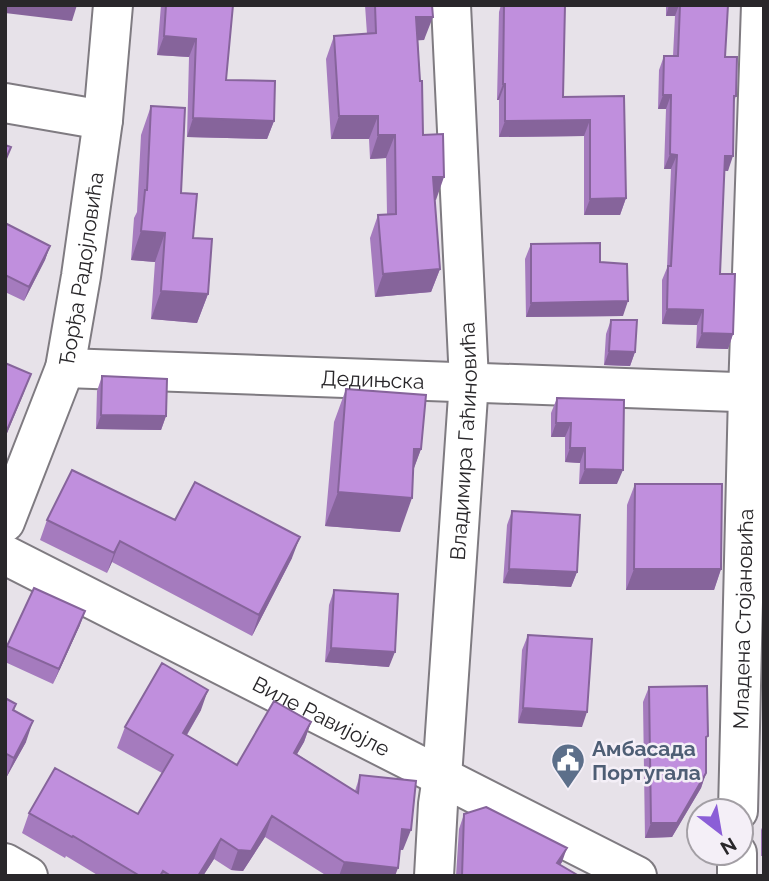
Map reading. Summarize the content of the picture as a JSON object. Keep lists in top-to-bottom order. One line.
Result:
{"streets":{"street":["Ђорђа Радојловића","Дедињска","Владимира Гаћиновића","Младена Стојановића","Виле Равијојле"]},"crossings":[["Ђорђа Радојловића","Дедињска"],["Дедињска","Владимира Гаћиновића"],["Дедињска","Младена Стојановића"],["Владимира Гаћиновића","Виле Равијојле"]],"places":{"public building":["Амбасада Португала"]},"north":"bottom right"}
